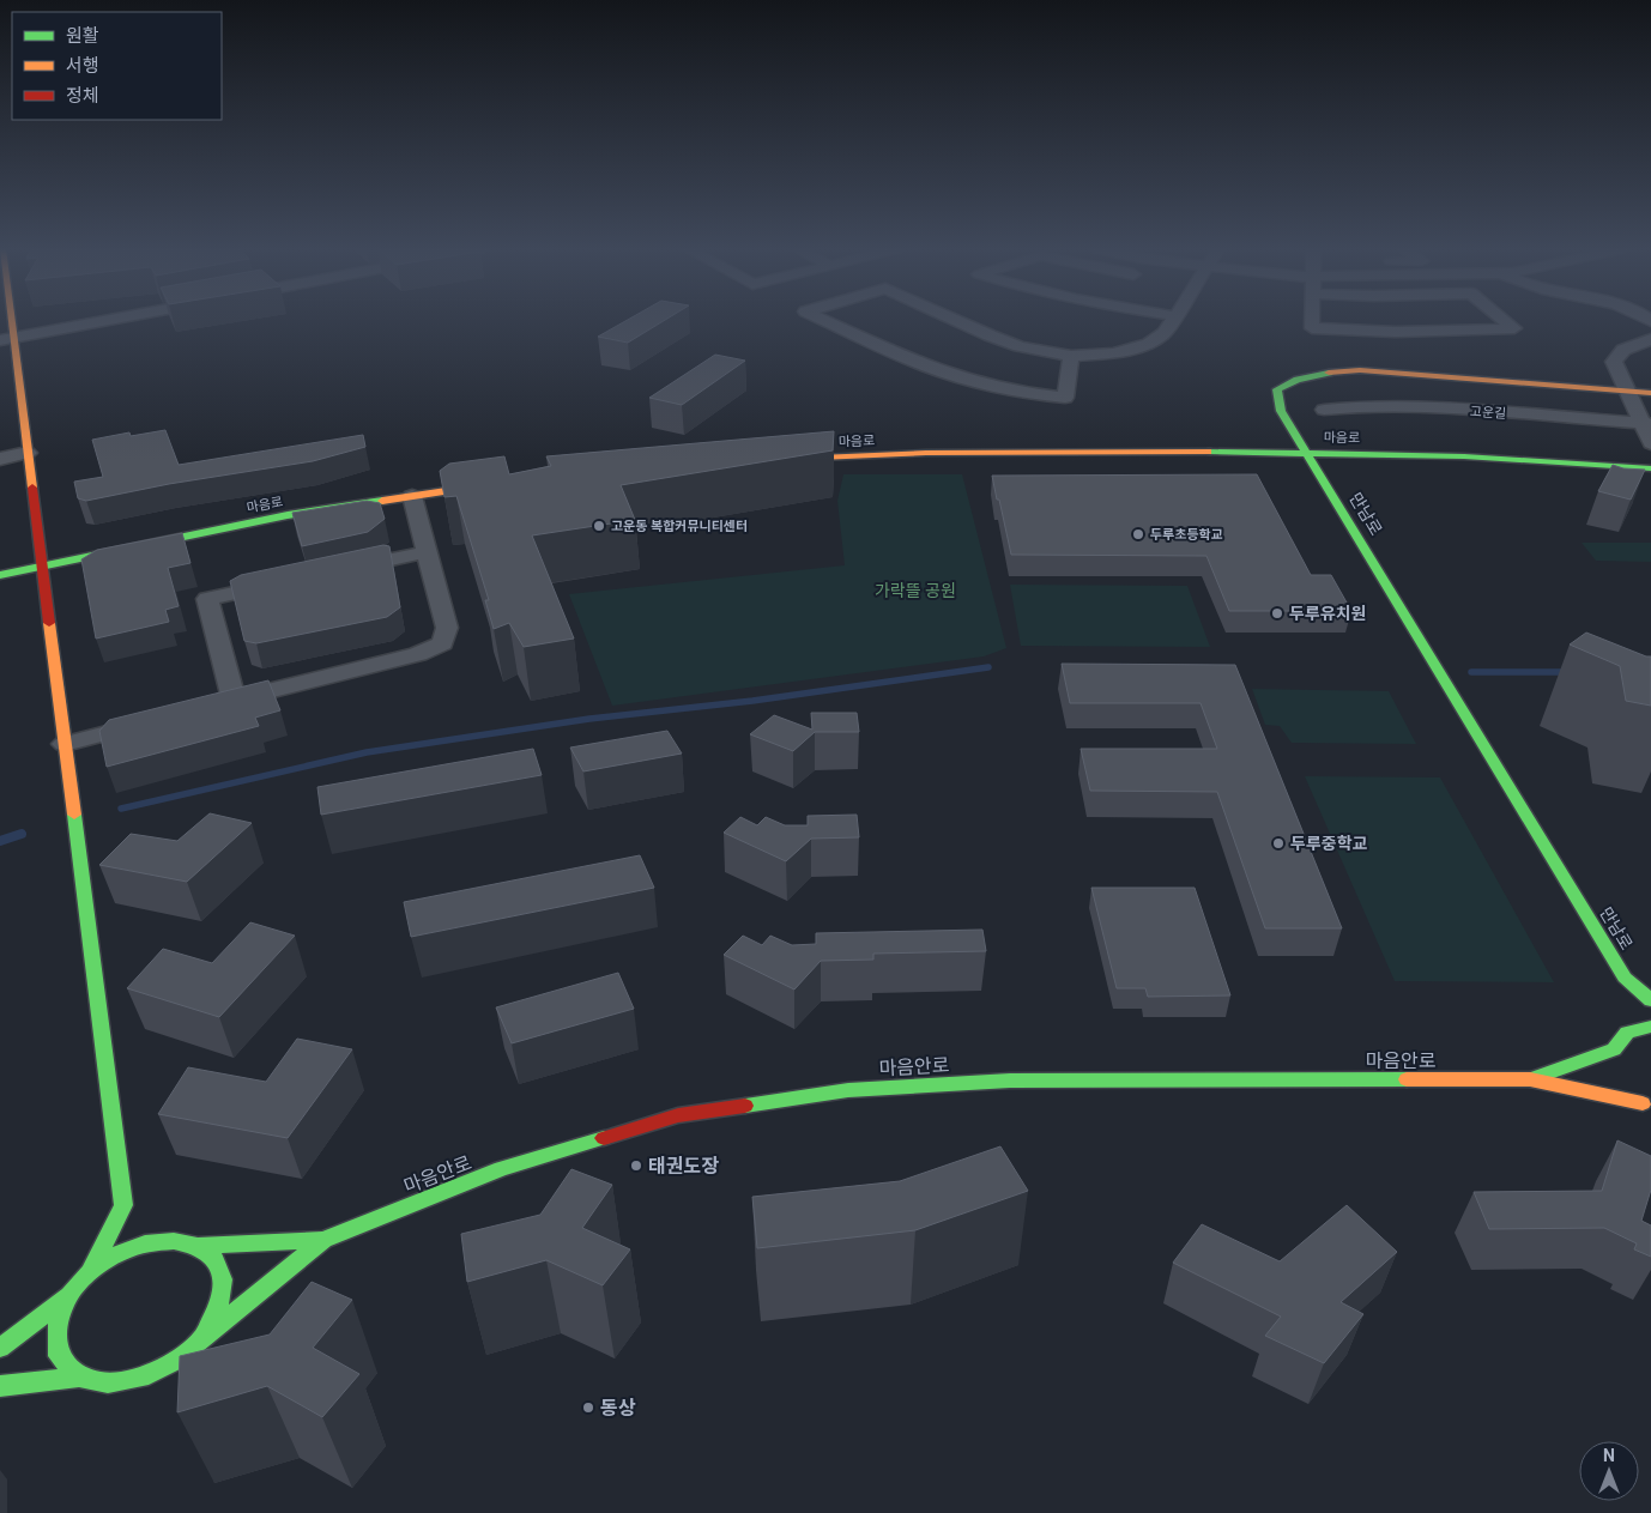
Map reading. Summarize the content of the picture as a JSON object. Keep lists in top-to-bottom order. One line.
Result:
{"streets":{"street":["고운길","마음로","만남로","마음안로"]},"crossings":[["마음로","만남로"]],"parks":["가락뜰 공원"],"places":["고운동 복합커뮤니티센터","두루초등학교","두루유치원","두루중학교","태권도장","동상"],"legend":["원활","서행","정체"],"north":"top"}
